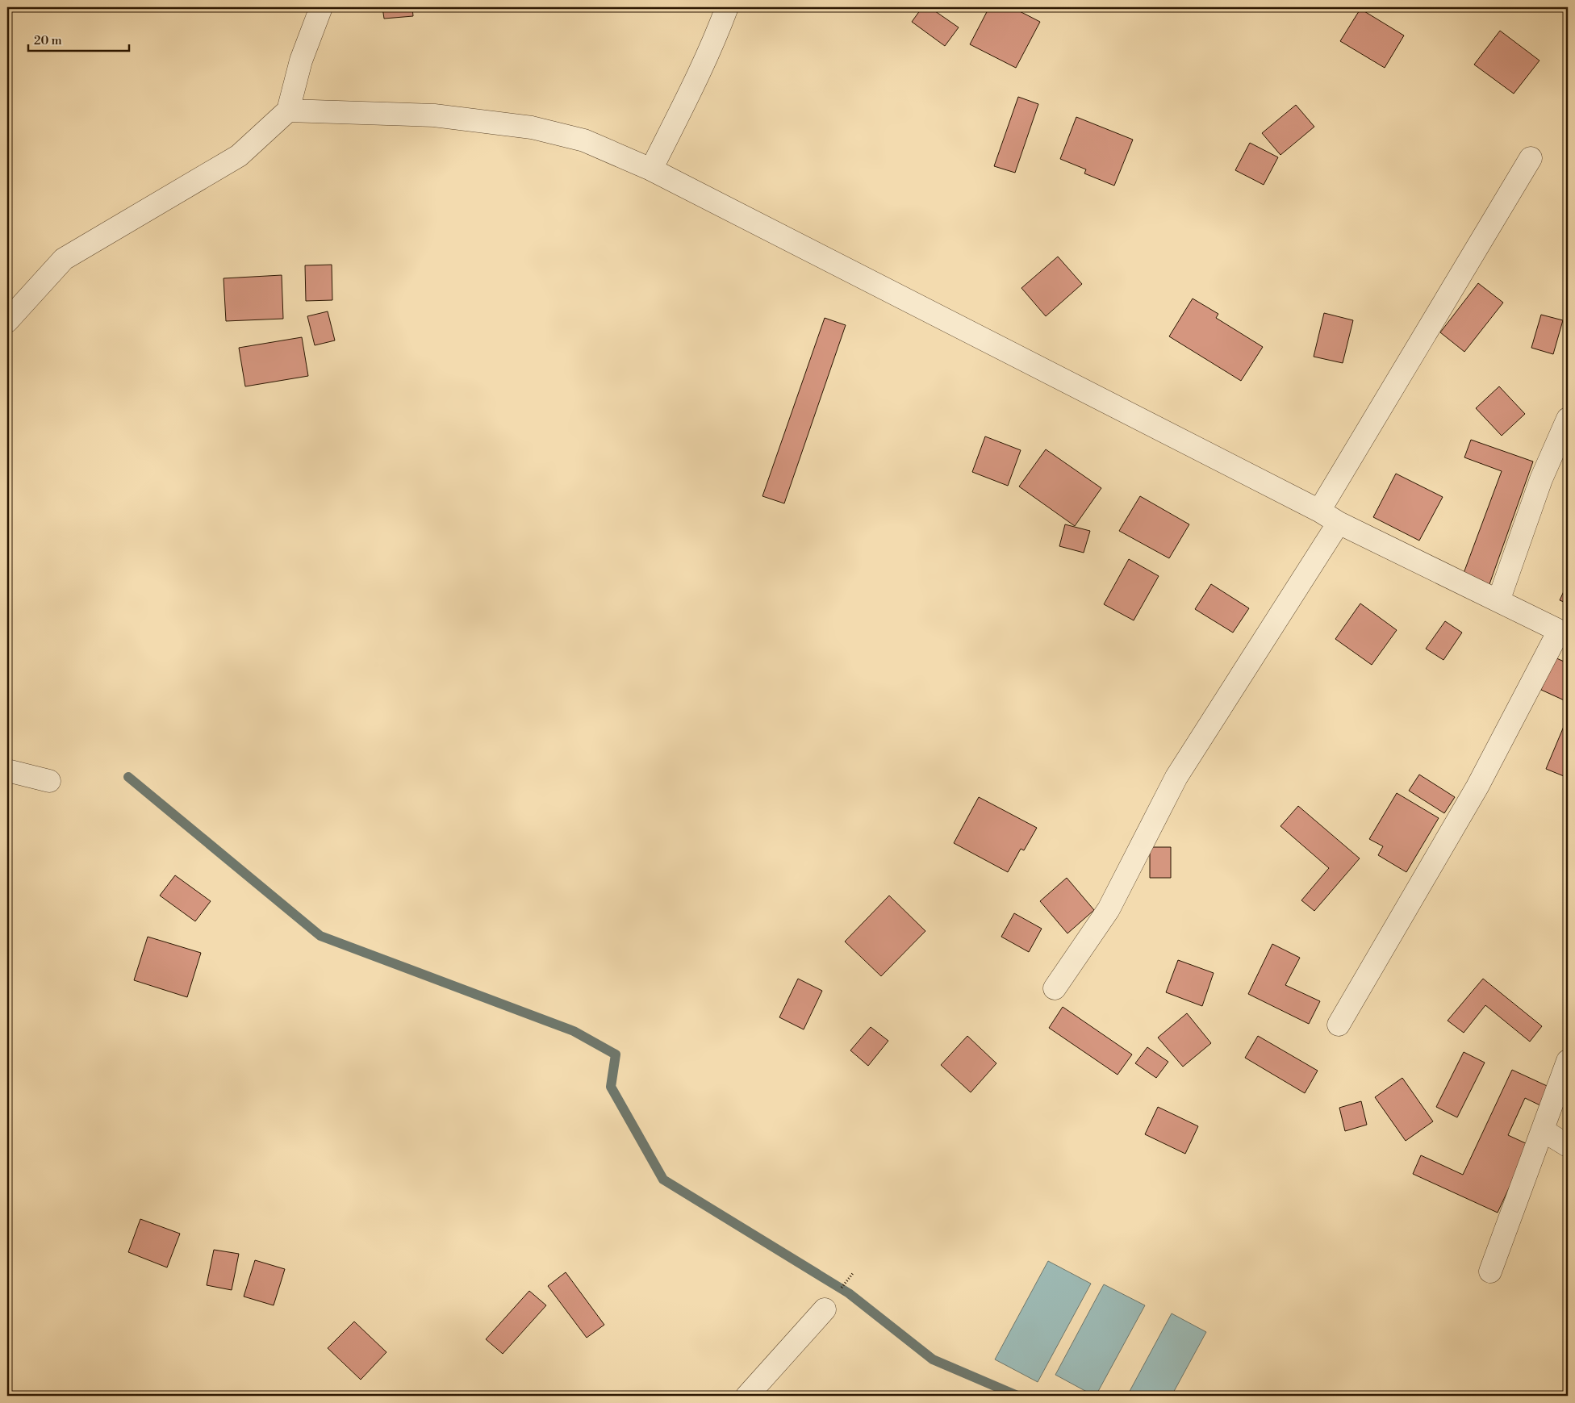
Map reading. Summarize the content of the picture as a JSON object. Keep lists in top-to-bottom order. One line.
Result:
{"scale_bar":"20 m"}
